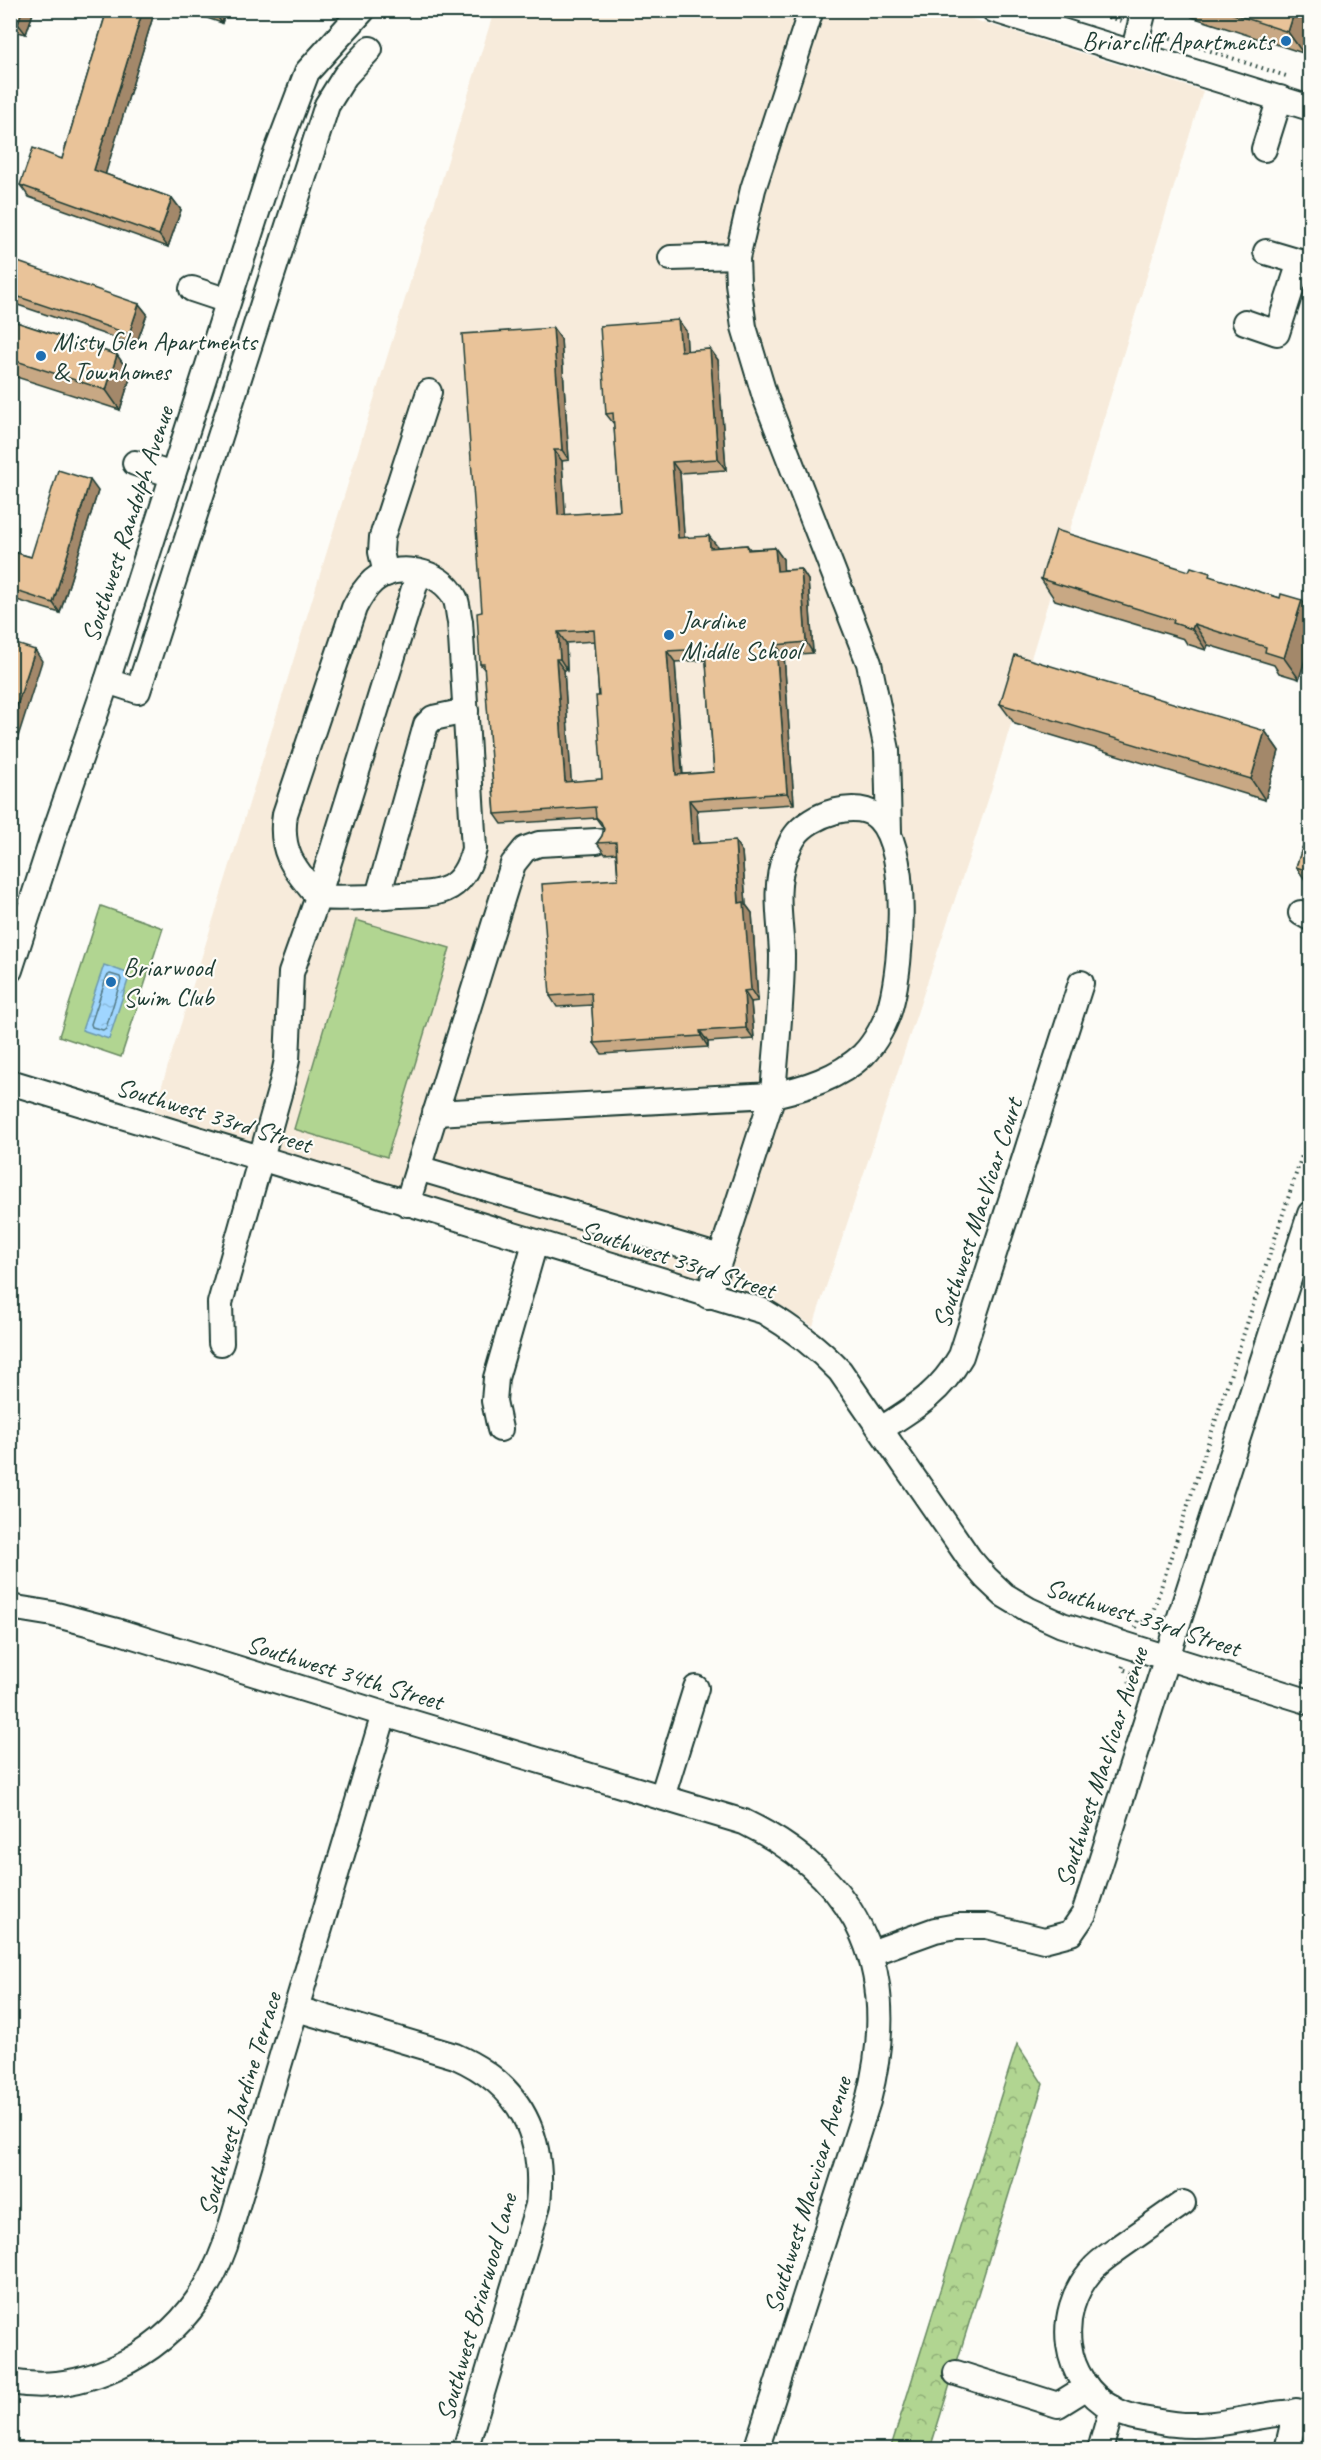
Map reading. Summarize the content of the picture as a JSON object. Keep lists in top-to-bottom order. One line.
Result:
{"streets":{"street":["Southwest Randolph Avenue","Southwest 33rd Street","Southwest MacVicar Court","Southwest 34th Street","Southwest MacVicar Avenue","Southwest Jardine Terrace","Southwest Macvicar Avenue","Southwest Briarwood Lane"]},"crossings":[["Southwest 33rd Street","Southwest MacVicar Court"],["Southwest 33rd Street","Southwest MacVicar Avenue"],["Southwest 34th Street","Southwest MacVicar Avenue"],["Southwest 34th Street","Southwest Jardine Terrace"],["Southwest 34th Street","Southwest Macvicar Avenue"],["Southwest MacVicar Avenue","Southwest Macvicar Avenue"],["Southwest Jardine Terrace","Southwest Briarwood Lane"]],"places":["Briarcliff Apartments","Misty Glen Apartments & Townhomes","Jardine Middle School","Briarwood Swim Club"]}
